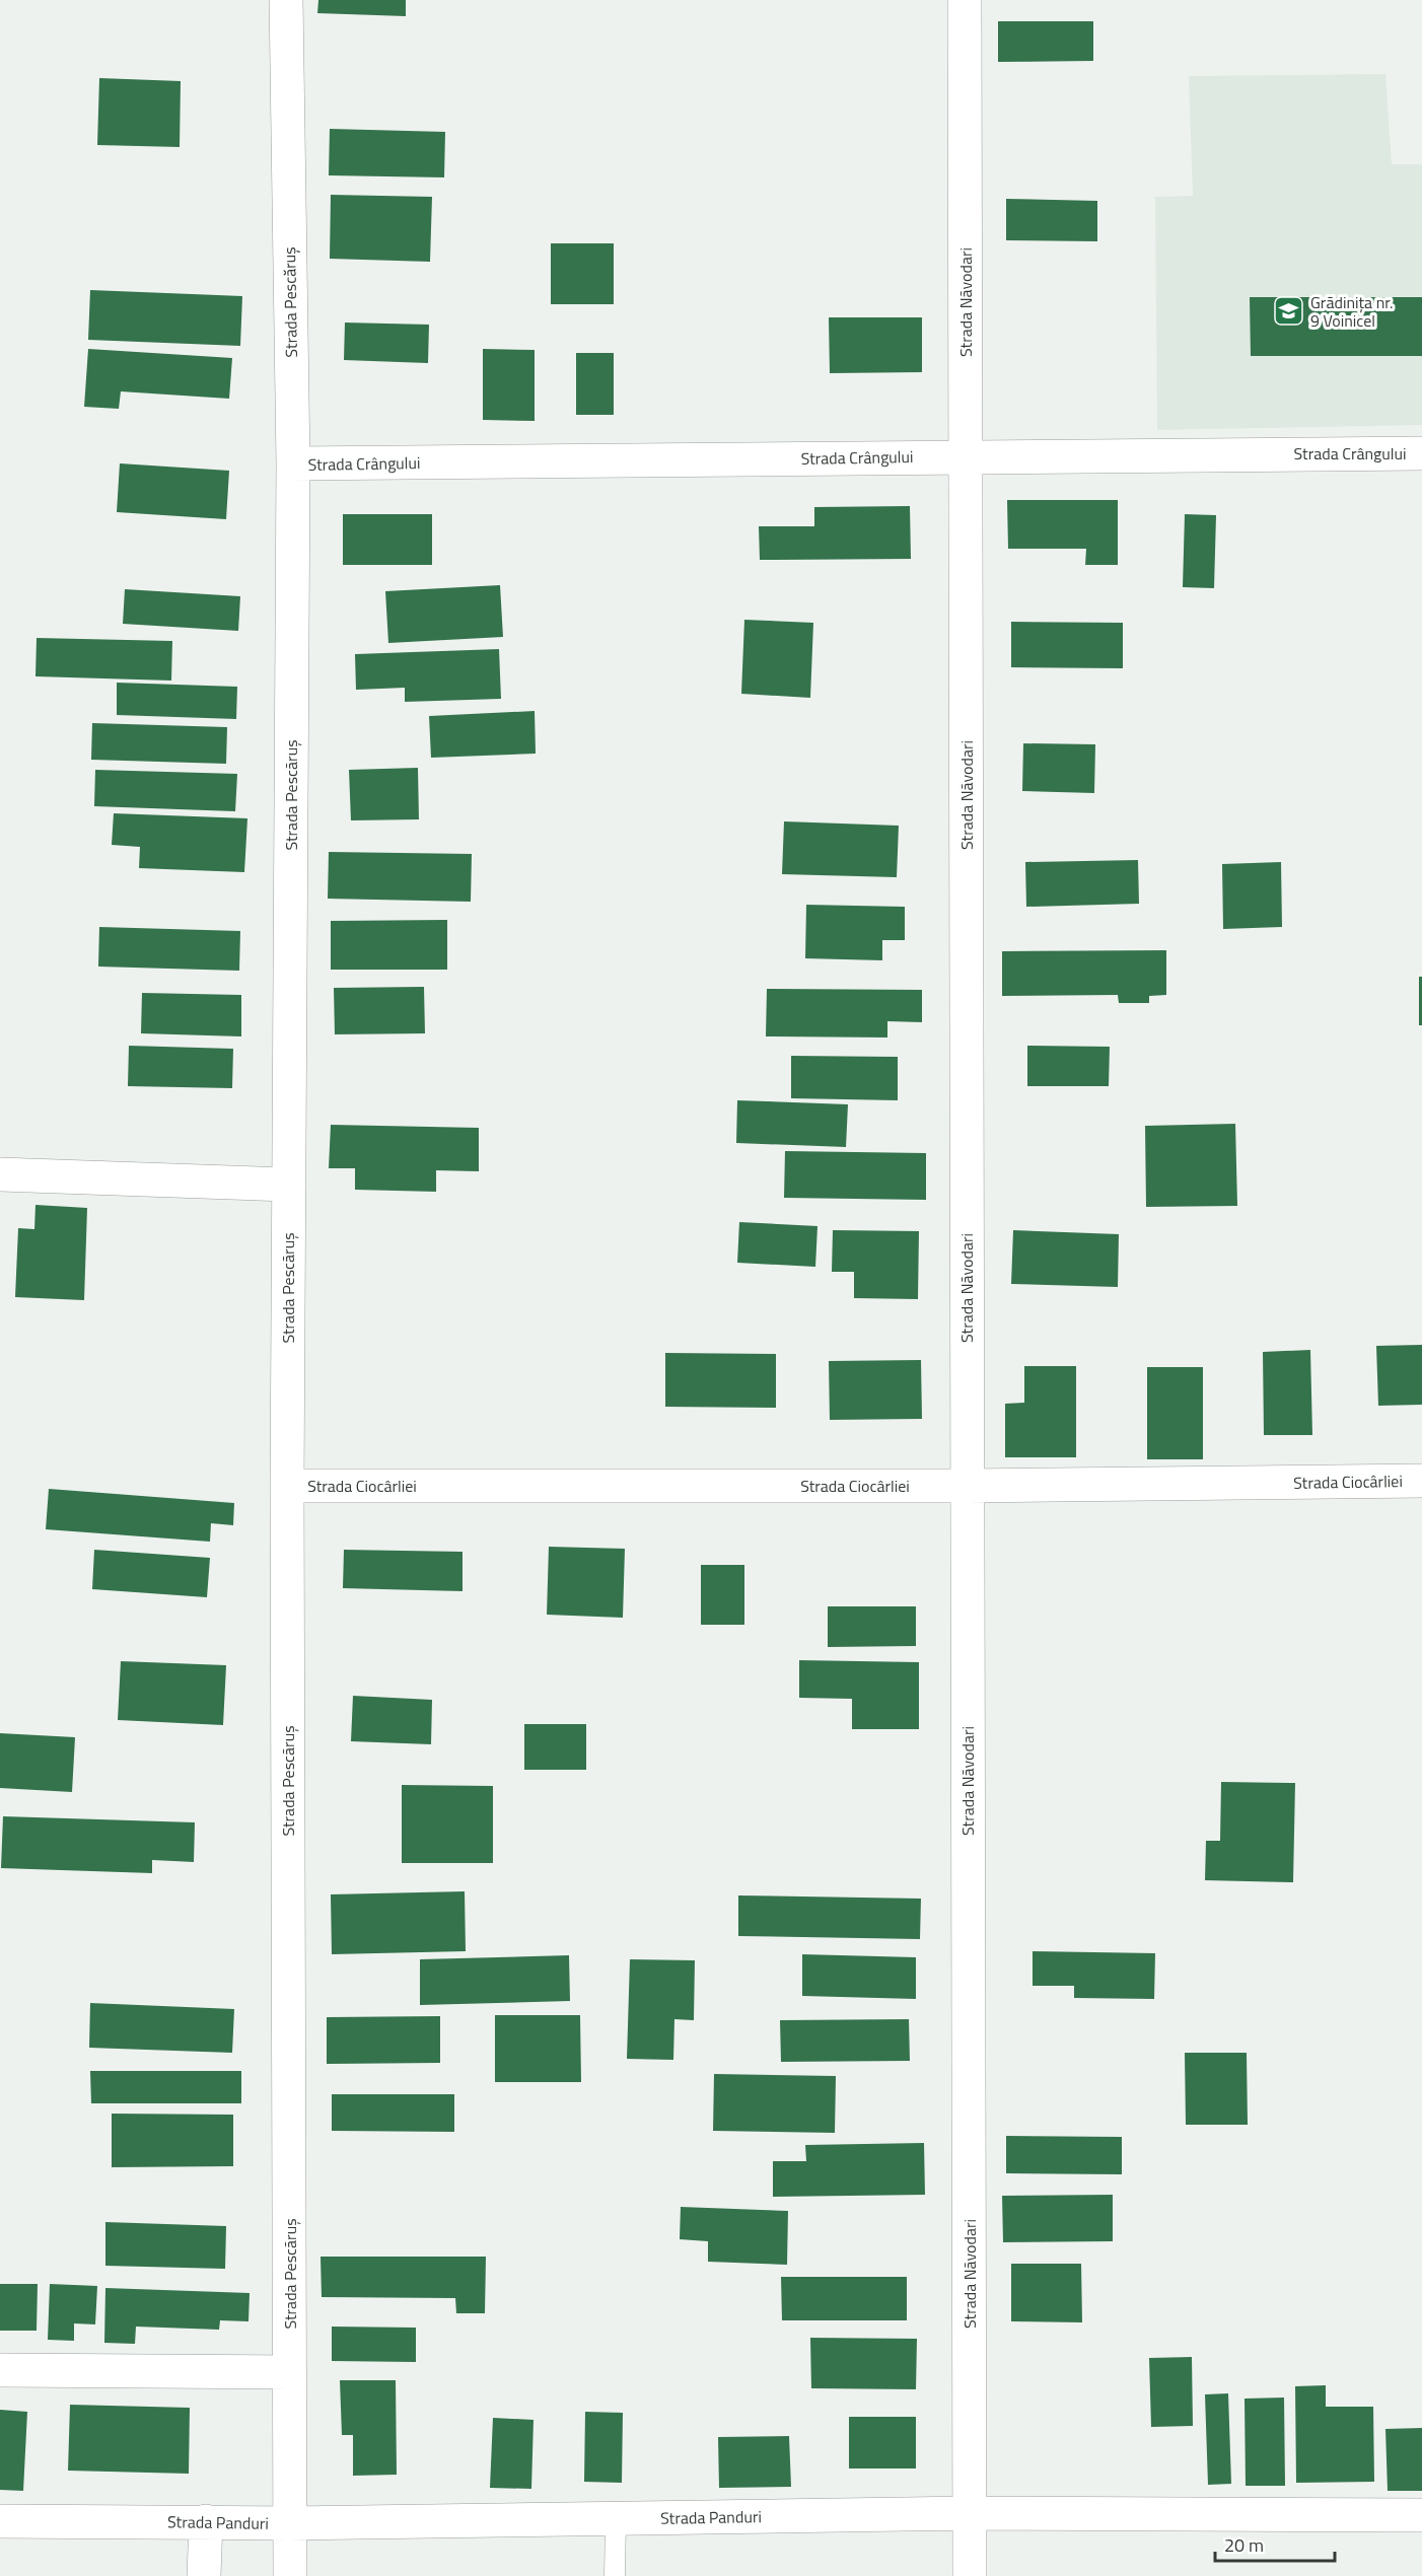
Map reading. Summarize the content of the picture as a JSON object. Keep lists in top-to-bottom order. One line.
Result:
{"streets":{"street":["Strada Pescăruș","Strada Năvodari","Strada Crângului","Strada Ciocârliei","Strada Panduri"]},"crossings":[["Strada Pescăruș","Strada Crângului"],["Strada Pescăruș","Strada Ciocârliei"],["Strada Pescăruș","Strada Panduri"],["Strada Năvodari","Strada Crângului"],["Strada Năvodari","Strada Ciocârliei"],["Strada Năvodari","Strada Panduri"]],"places":{"school or university":["Grădinița nr. 9 Voinicel"]},"scale_bar":"20 m"}
